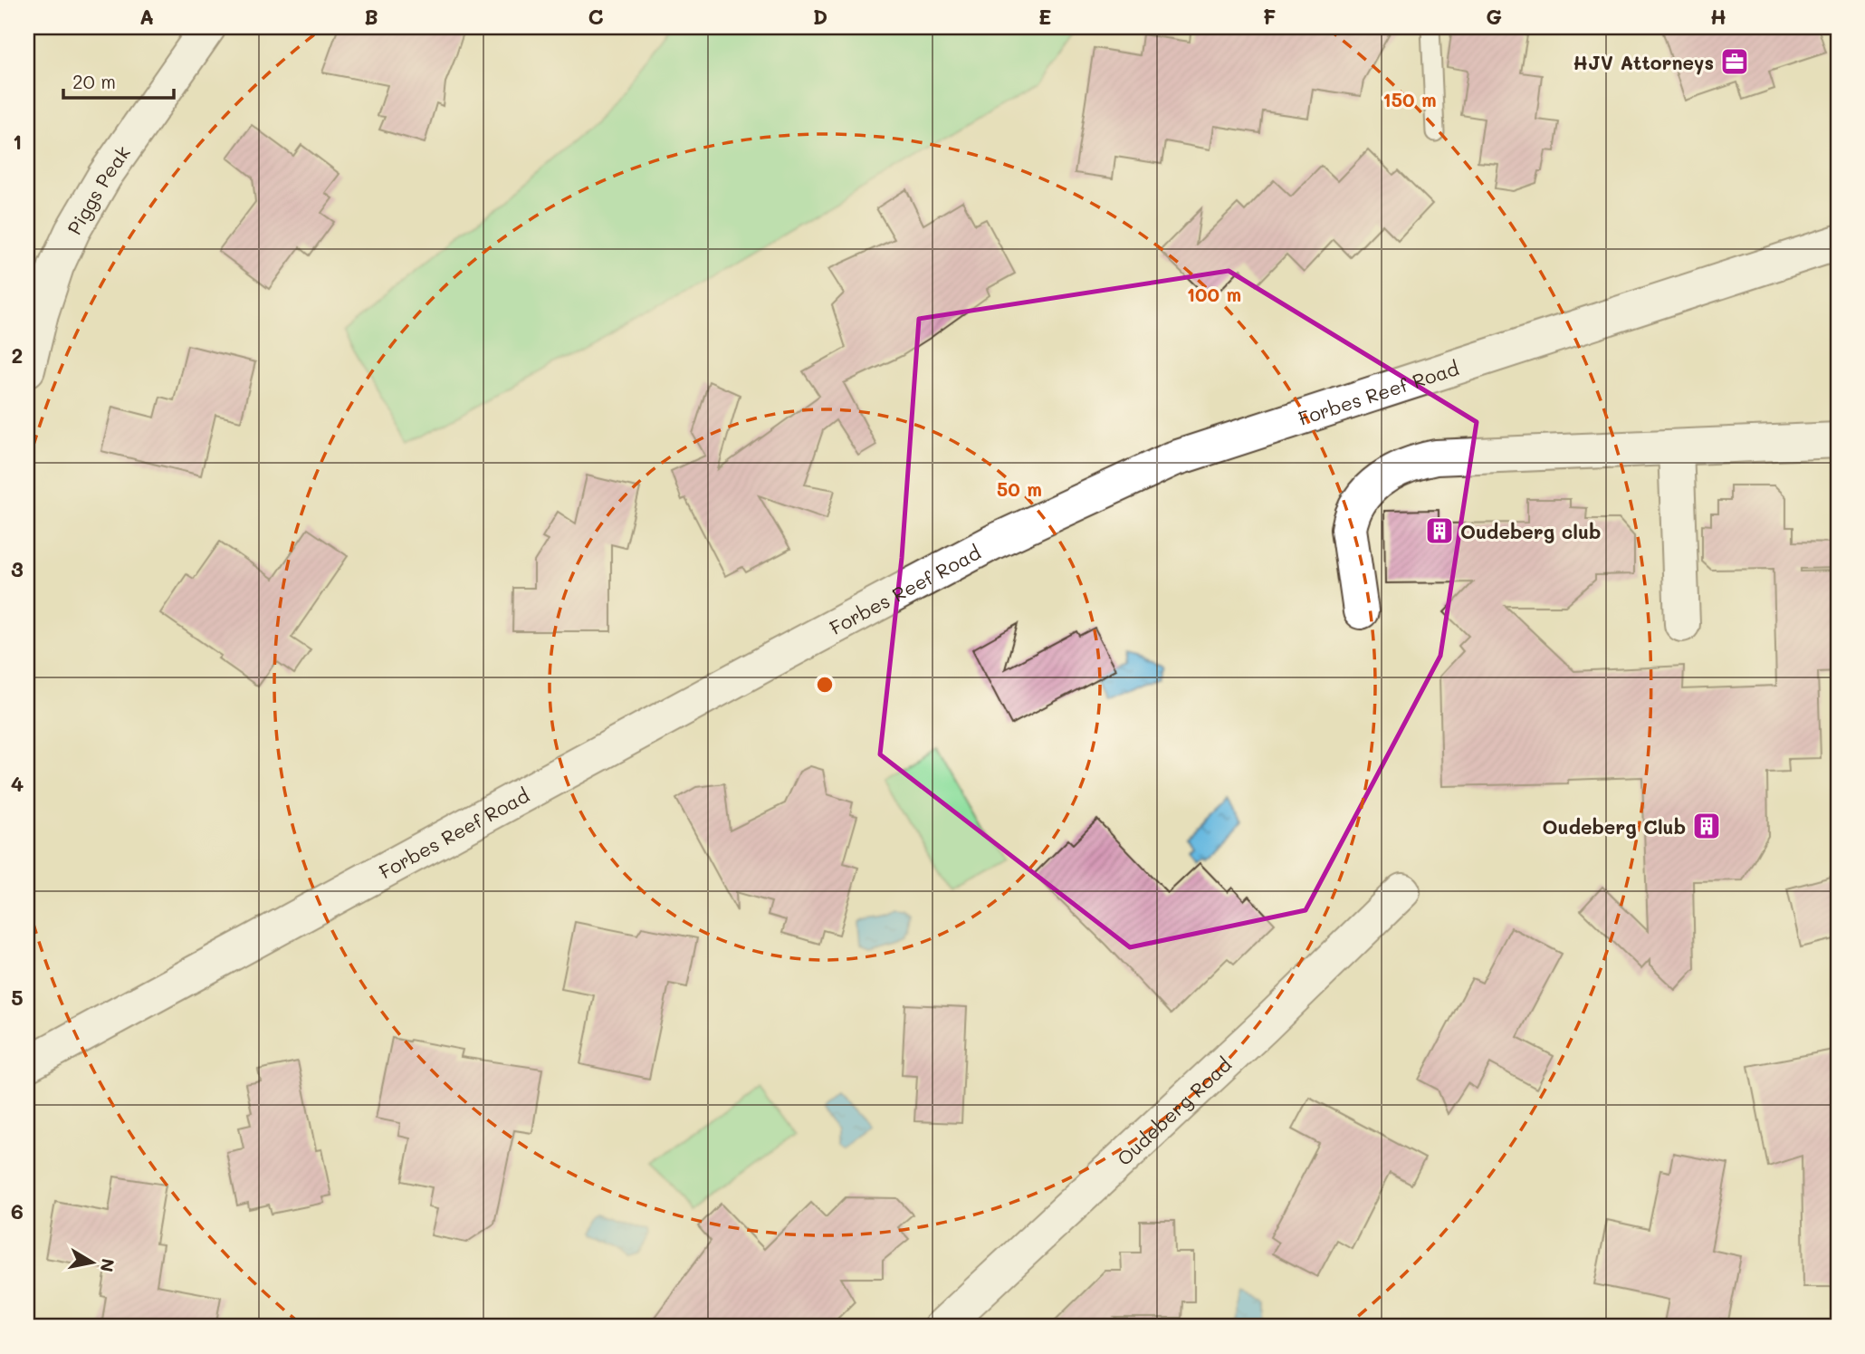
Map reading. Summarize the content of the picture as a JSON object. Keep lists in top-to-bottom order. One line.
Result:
{"streets":{"street":["Piggs Peak","Forbes Reef Road","Oudeberg Road"]},"places":{"office":["HJV Attorneys"],"building":["Oudeberg club","Oudeberg Club"]},"scale_bar":"20 m","north":"right","grid":{"columns":["A","B","C","D","E","F","G","H"],"rows":["1","2","3","4","5","6"]},"rings":["150 m","100 m","50 m"]}
